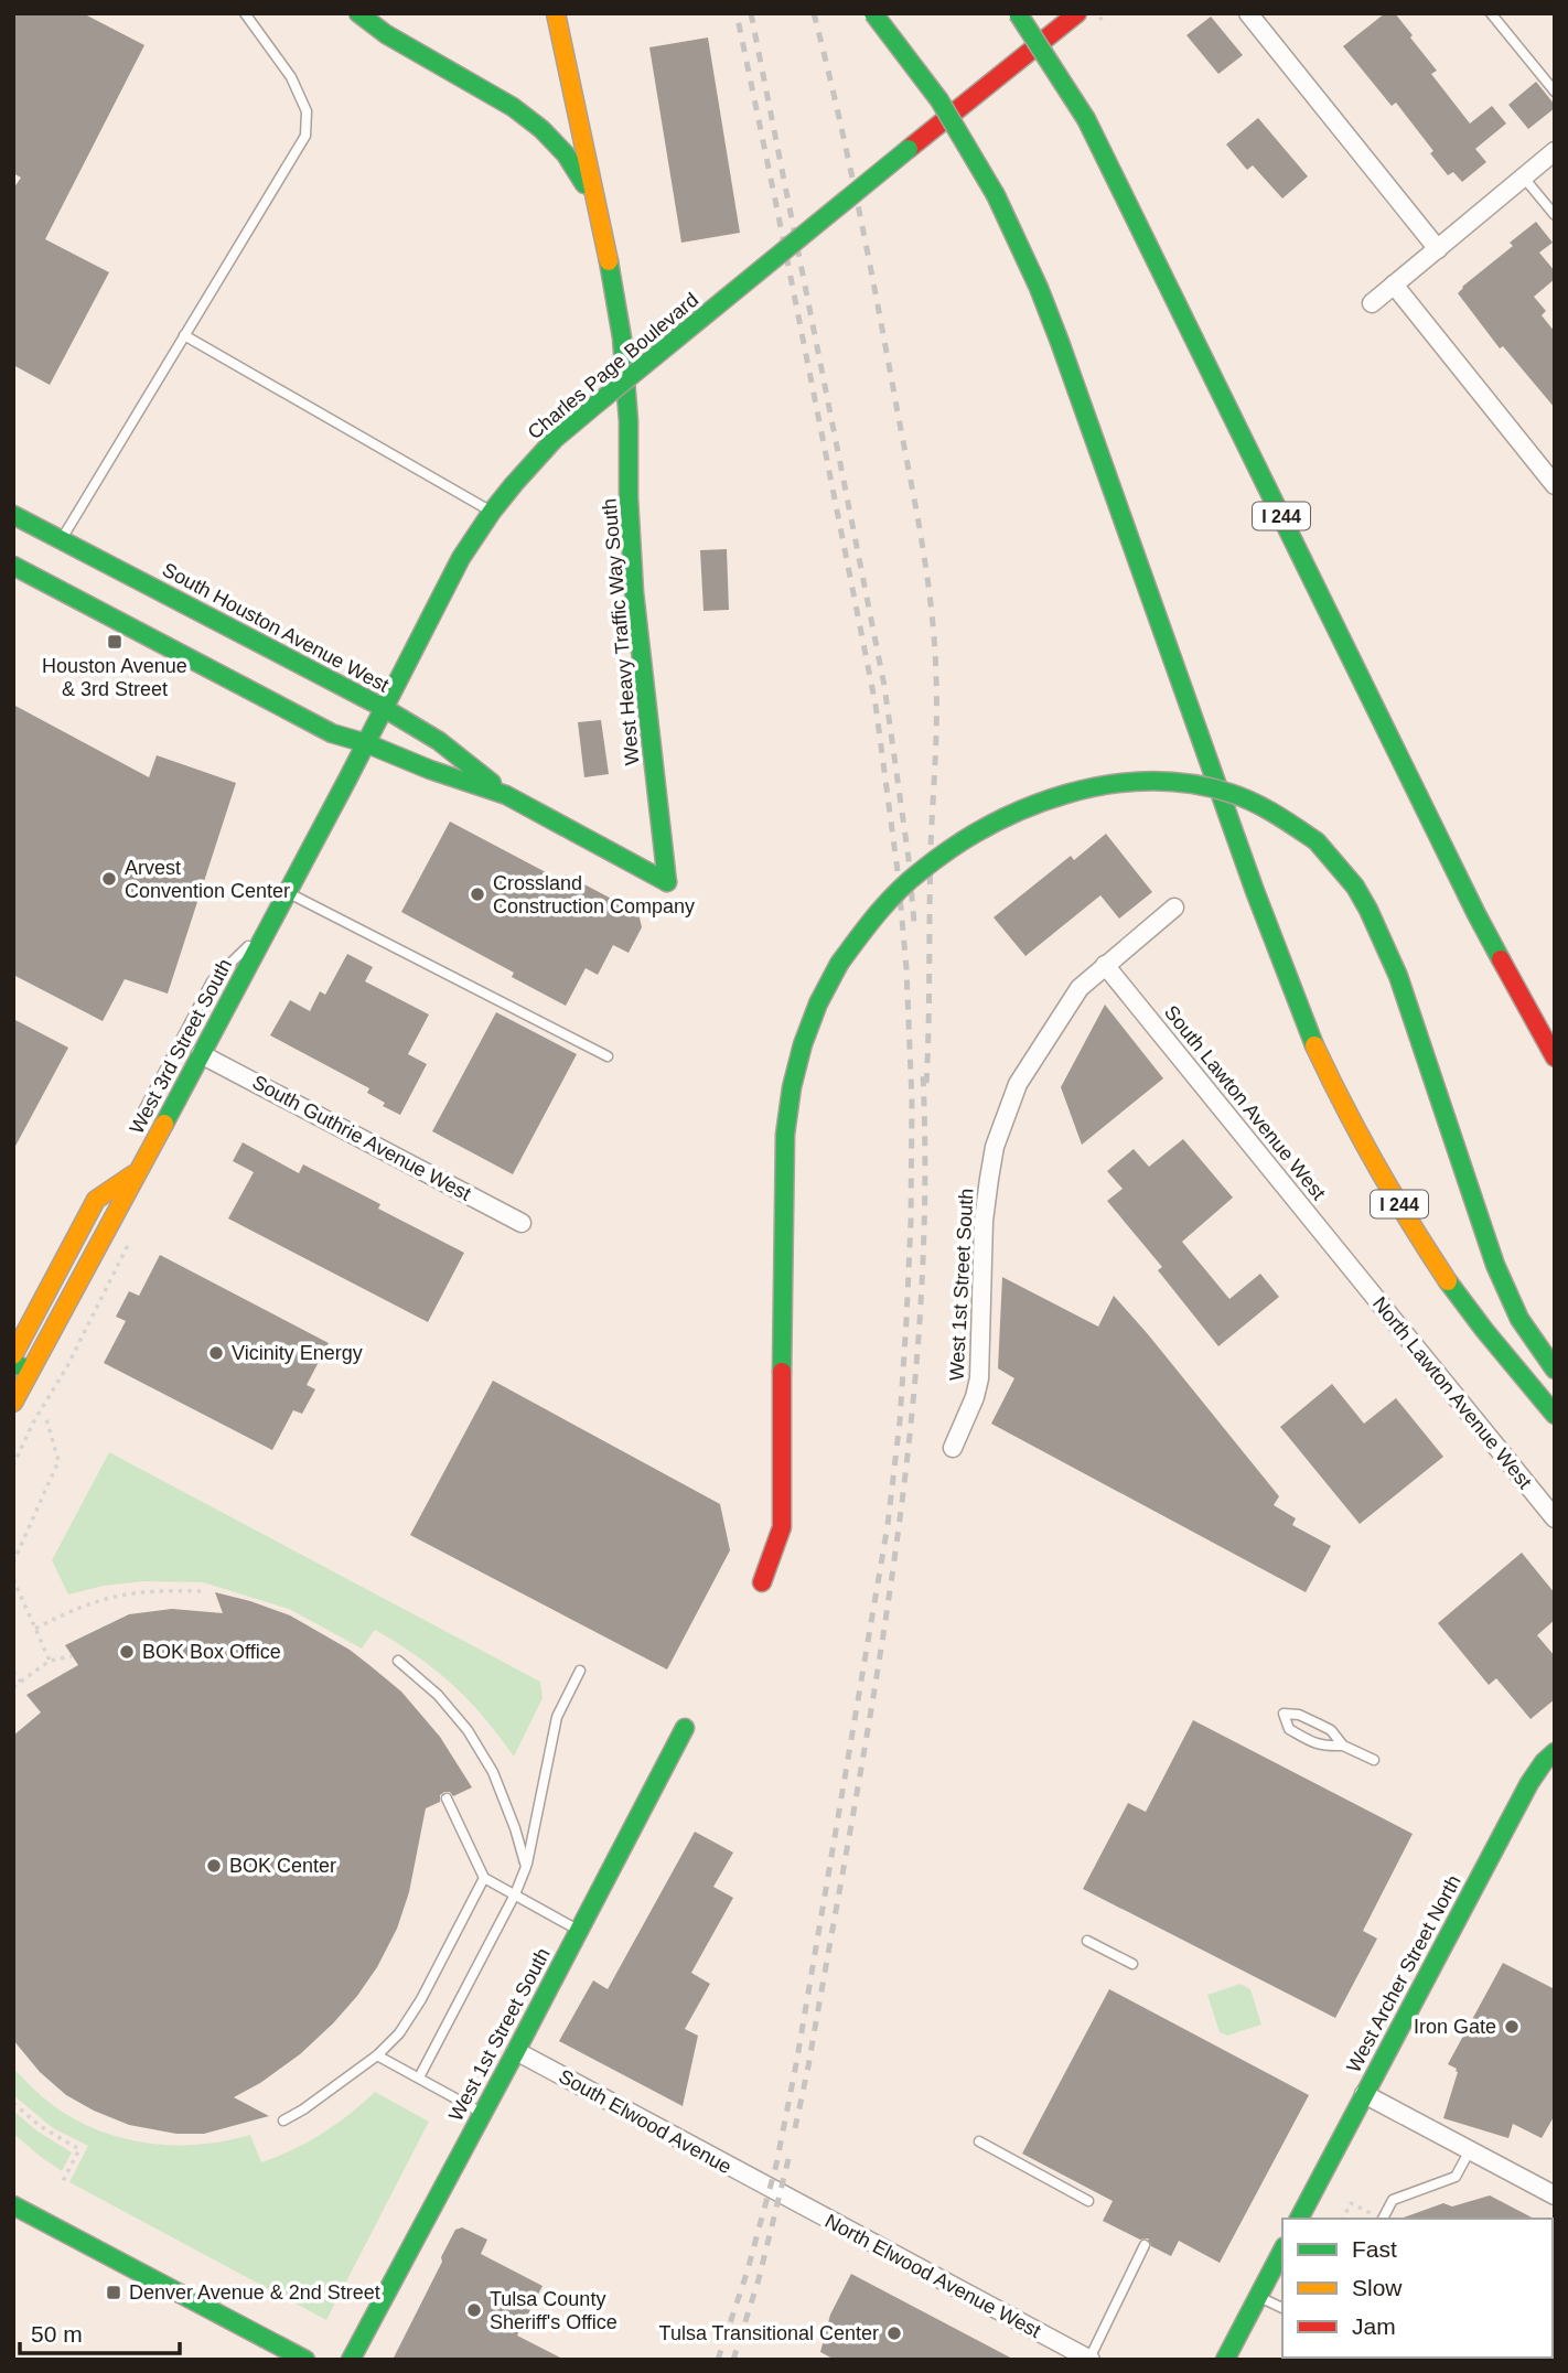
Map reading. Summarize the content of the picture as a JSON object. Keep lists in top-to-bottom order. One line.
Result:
{"streets":{"main road":["Charles Page Boulevard","I 244","South Houston Avenue West","West Heavy Traffic Way South","West 3rd Street South","West 1st Street South","West Archer Street North"],"street":["South Lawton Avenue West","South Guthrie Avenue West","North Lawton Avenue West","South Elwood Avenue","North Elwood Avenue West"]},"crossings":[["Charles Page Boulevard","South Houston Avenue West"],["Charles Page Boulevard","West 3rd Street South"],["South Houston Avenue West","West Heavy Traffic Way South"],["South Houston Avenue West","West 3rd Street South"],["West 3rd Street South","South Guthrie Avenue West"],["South Lawton Avenue West","West 1st Street South"],["South Lawton Avenue West","North Lawton Avenue West"],["West 1st Street South","South Elwood Avenue"],["South Elwood Avenue","North Elwood Avenue West"]],"places":{"transit":["Houston Avenue & 3rd Street","Denver Avenue & 2nd Street"],"other":["Arvest Convention Center","Crossland Construction Company","Vicinity Energy","BOK Box Office","BOK Center","Iron Gate","Tulsa County Sheriff's Office","Tulsa Transitional Center"]},"legend":["Fast","Slow","Jam"],"scale_bar":"50 m"}
